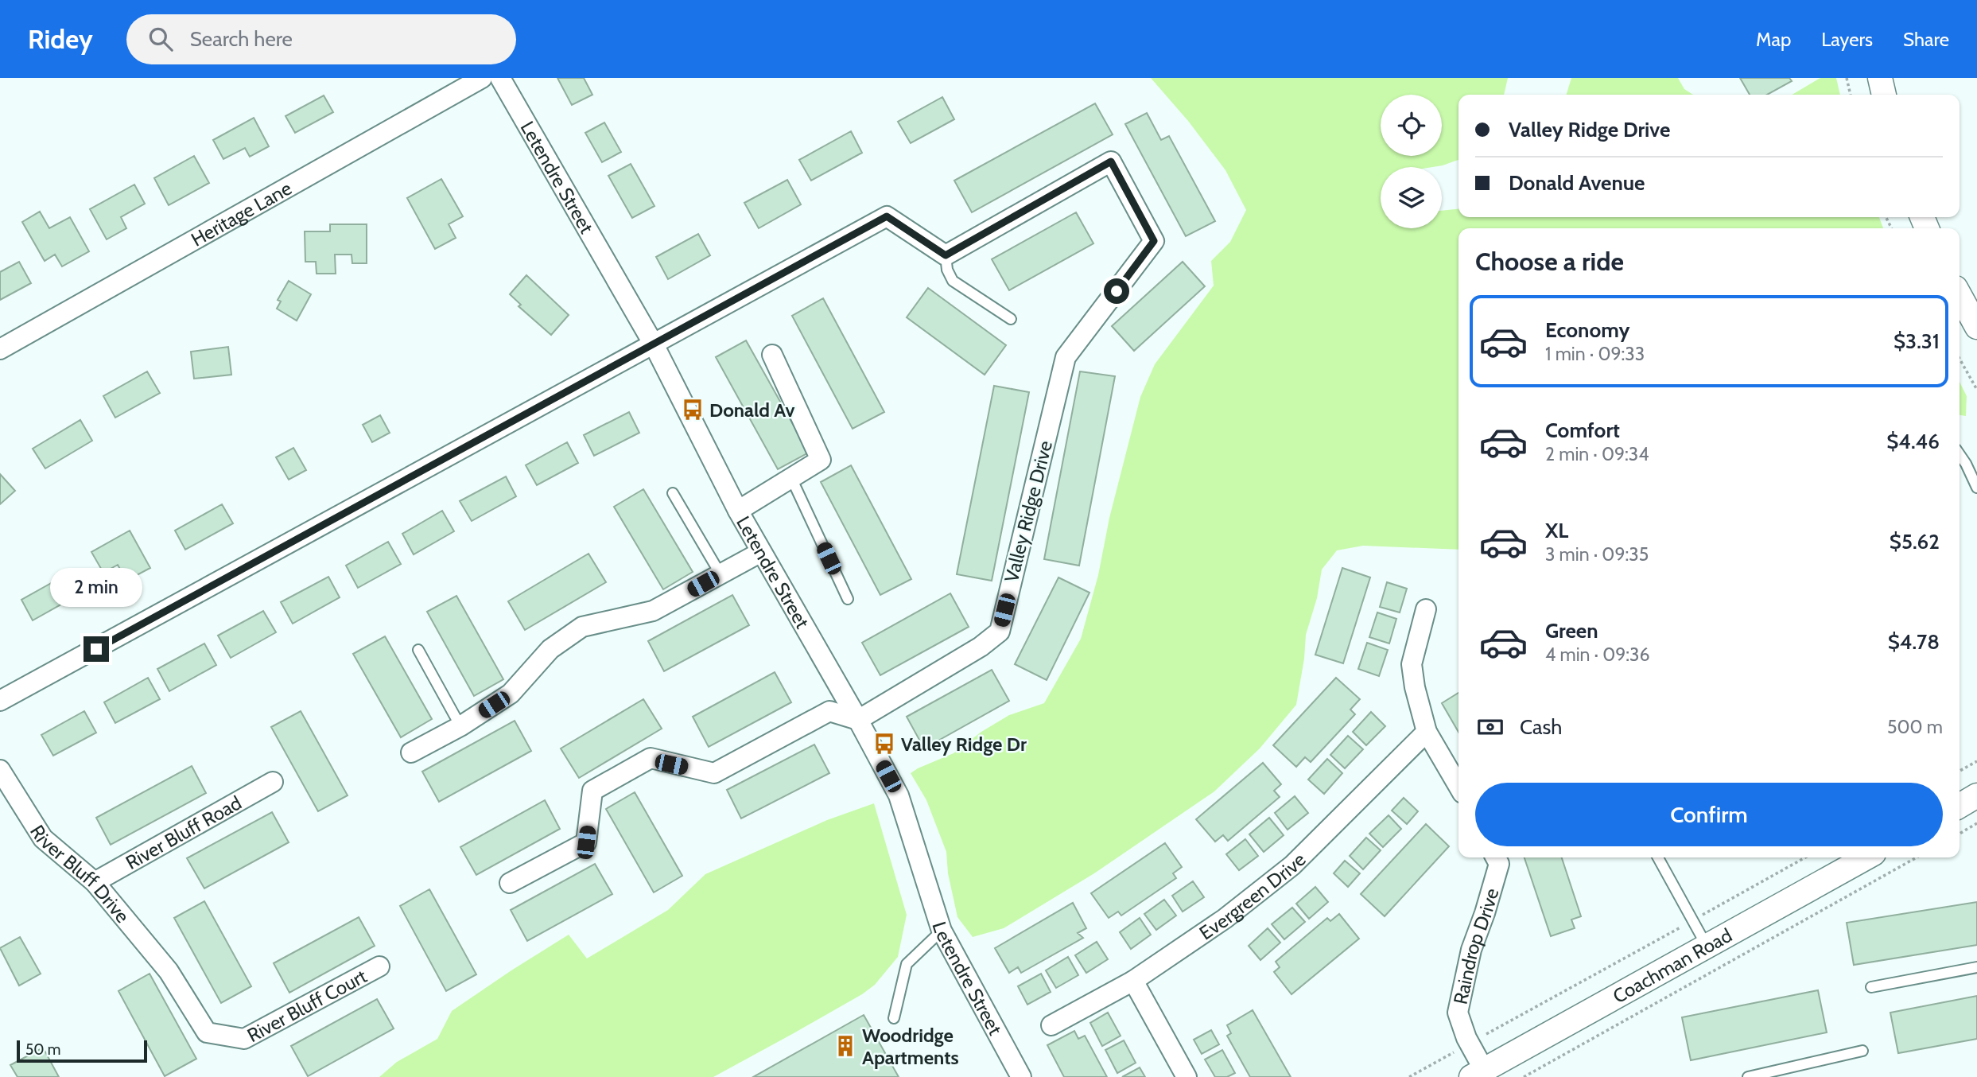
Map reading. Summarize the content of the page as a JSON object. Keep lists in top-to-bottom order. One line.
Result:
{"streets":{"street":["Letendre Street","Heritage Lane","Valley Ridge Drive","River Bluff Road","River Bluff Drive","Evergreen Drive","Raindrop Drive","Coachman Road","River Bluff Court"]},"crossings":[["Letendre Street","Valley Ridge Drive"],["River Bluff Road","River Bluff Drive"],["River Bluff Drive","River Bluff Court"],["Raindrop Drive","Coachman Road"]],"places":{"bus stop":["Donald Av","Valley Ridge Dr"],"building":["Woodridge Apartments"]},"scale_bar":"50 m","page":{"header":"Ridey","search":"Search here","nav":["Map","Layers","Share"],"banner":["Valley Ridge Drive","Donald Avenue"],"heading":"Choose a ride","list":[{"name":"Economy","note":"1 min · 09:33","value":"$3.31"},{"name":"Comfort","note":"2 min · 09:34","value":"$4.46"},{"name":"XL","note":"3 min · 09:35","value":"$5.62"},{"name":"Green","note":"4 min · 09:36","value":"$4.78"}],"bubble":"2 min","pay":["Cash","500 m"],"buttons":"Confirm","scale":"50 m"}}
